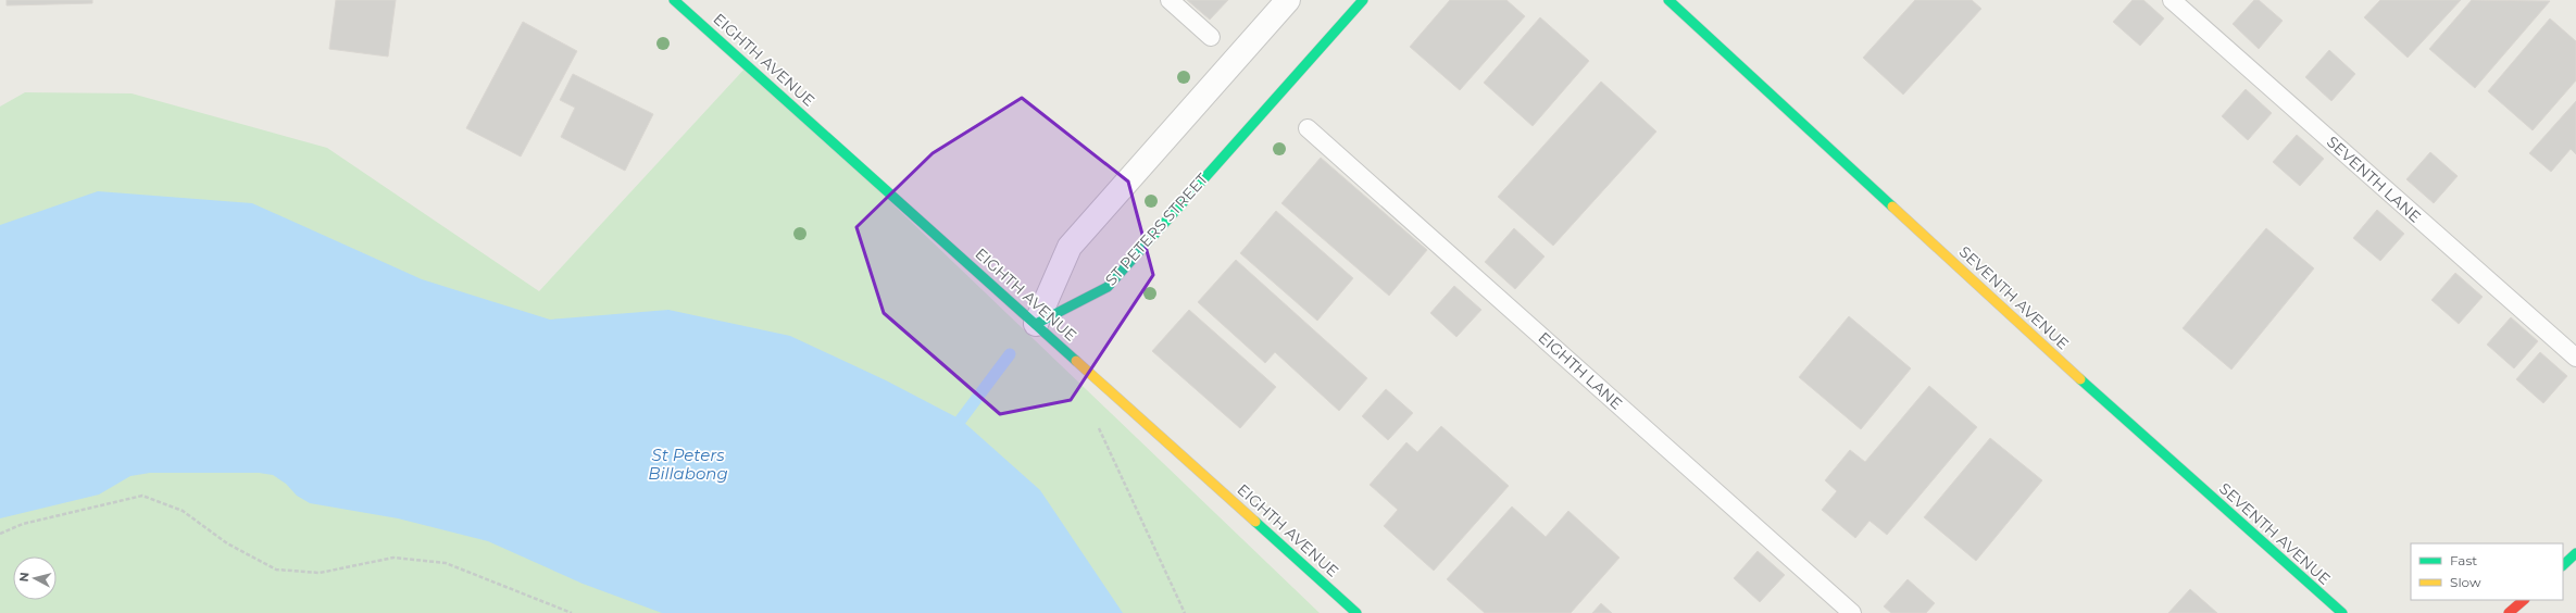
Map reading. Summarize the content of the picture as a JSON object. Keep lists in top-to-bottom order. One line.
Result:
{"streets":{"street":["EIGHTH AVENUE","ST PETERS STREET","SEVENTH AVENUE"],"lane":["SEVENTH LANE","EIGHTH LANE"]},"crossings":[["EIGHTH AVENUE","ST PETERS STREET"]],"water":["St Peters Billabong"],"legend":["Fast","Slow"],"north":"left"}
